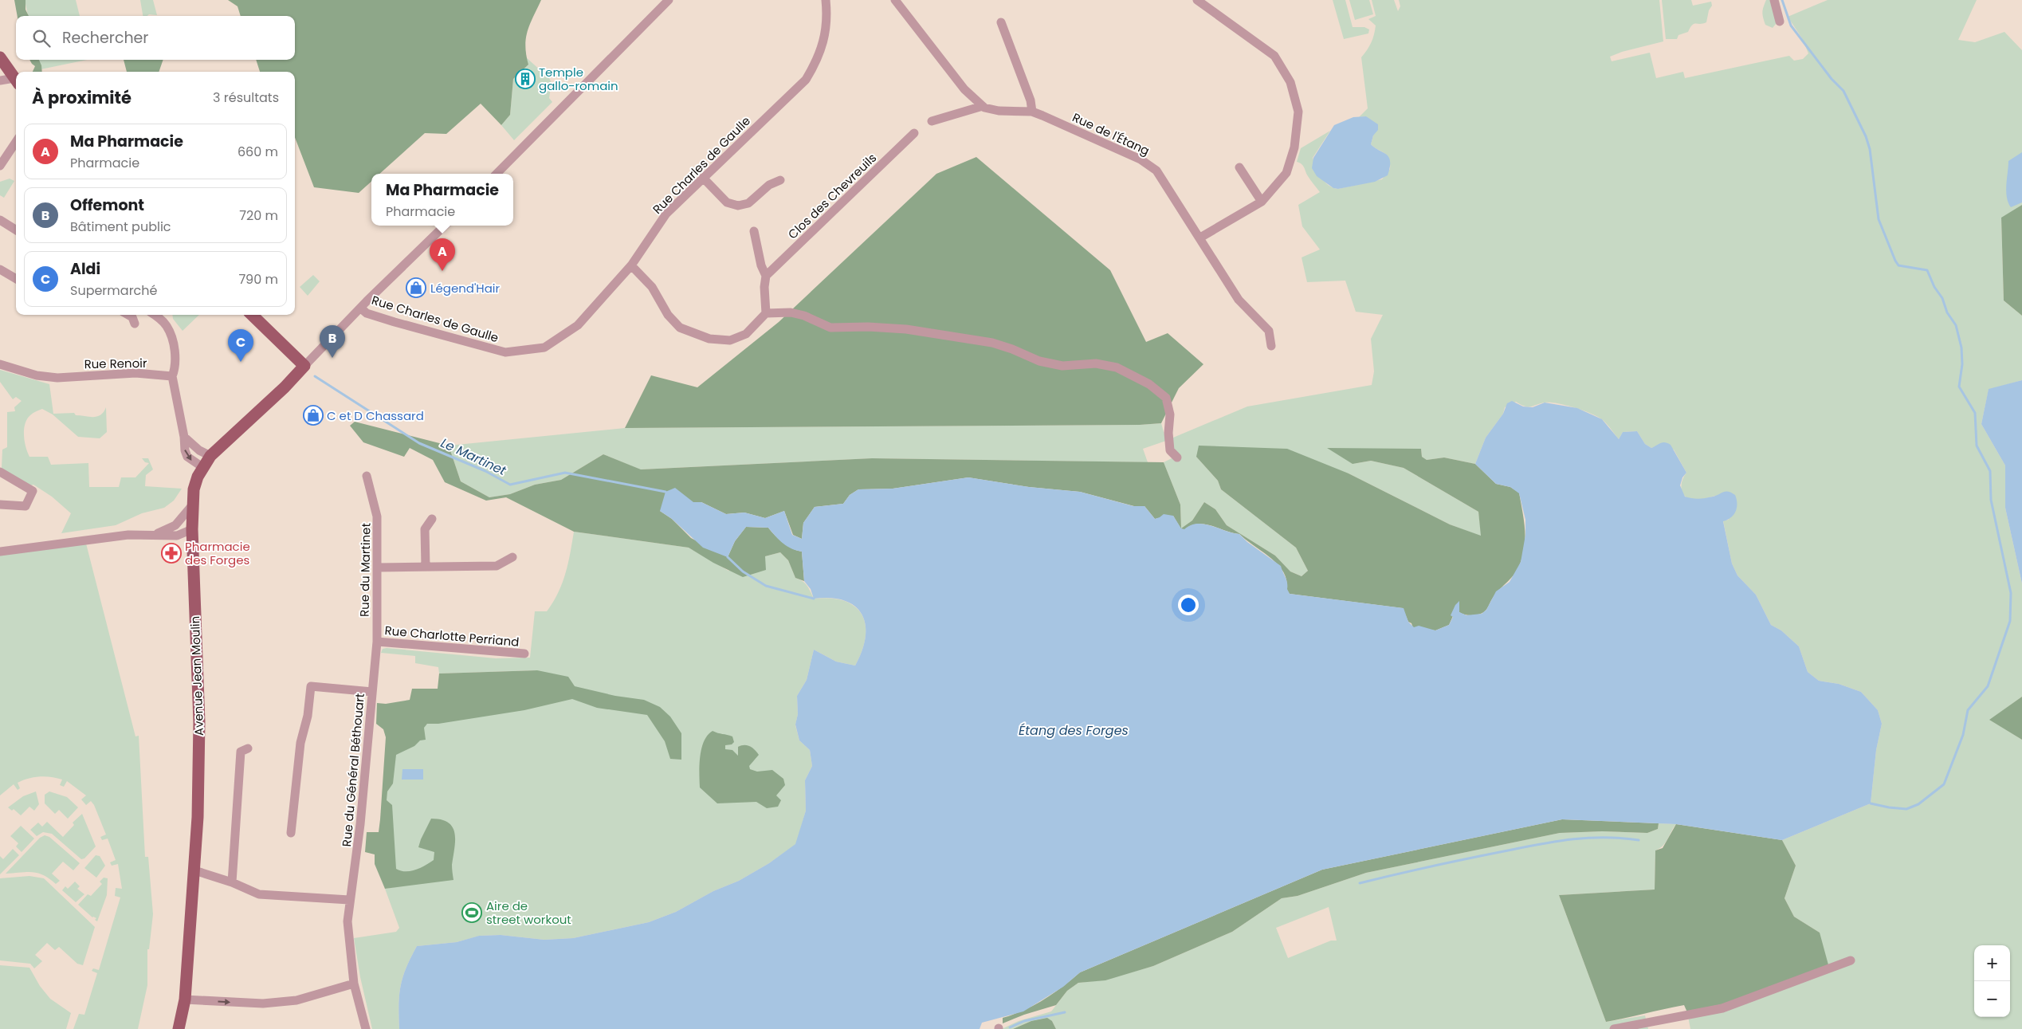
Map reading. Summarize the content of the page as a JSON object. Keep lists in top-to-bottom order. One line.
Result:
{"streets":{"main road":["Avenue Jean Moulin"],"street":["Rue de l'Étang","Rue Charles de Gaulle","Clos des Chevreuils","Rue Renoir","Rue du Martinet","Rue Charlotte Perriand","Rue du Général Béthouart"]},"crossings":[["Rue du Martinet","Rue Charlotte Perriand"],["Rue du Martinet","Rue du Général Béthouart"],["Rue Charlotte Perriand","Rue du Général Béthouart"]],"water":["Le Martinet","Étang des Forges"],"places":{"building":["Temple gallo-romain"],"shop":["Légend'Hair","C et D Chassard"],"pharmacy":["Pharmacie des Forges"],"sports":["Aire de street workout"]},"page":{"search":"Rechercher","heading":["À proximité","3 résultats"],"list":[{"mark":"A","name":"Ma Pharmacie","note":"Pharmacie","value":"660 m"},{"mark":"B","name":"Offemont","note":"Bâtiment public","value":"720 m"},{"mark":"C","name":"Aldi","note":"Supermarché","value":"790 m"}],"popup":["Ma Pharmacie","Pharmacie"],"pins":["A","B","C"],"map_buttons":["+","−"]}}
